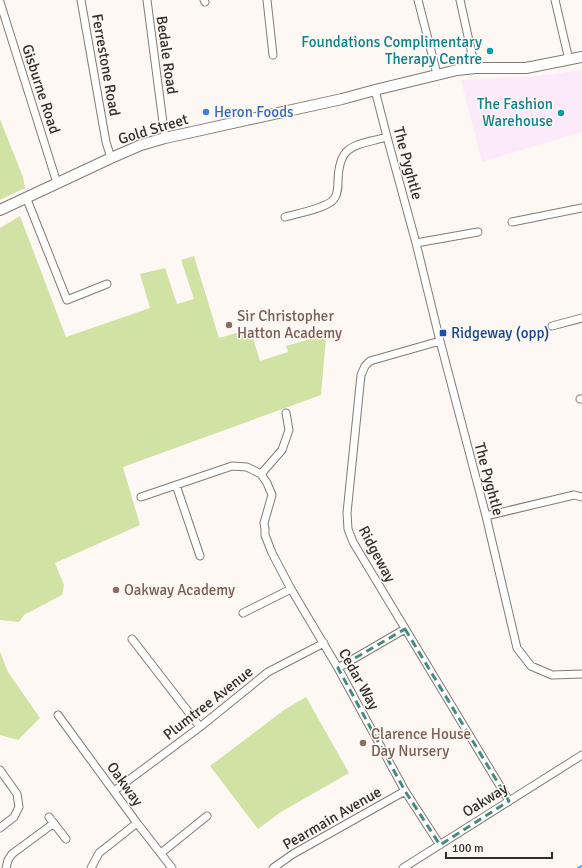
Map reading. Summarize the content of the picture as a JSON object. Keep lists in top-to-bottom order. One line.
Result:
{"streets":{"street":["Bedale Road","Ferrestone Road","Gisburne Road","Gold Street","The Pyghtle","Ridgeway","Cedar Way","Plumtree Avenue","Oakway","Pearmain Avenue"]},"crossings":[["Bedale Road","Gold Street"],["Ferrestone Road","Gold Street"],["Gisburne Road","Gold Street"],["Gold Street","The Pyghtle"],["The Pyghtle","Ridgeway"],["Ridgeway","Oakway"],["Cedar Way","Plumtree Avenue"],["Cedar Way","Oakway"],["Cedar Way","Pearmain Avenue"],["Plumtree Avenue","Oakway"]],"places":{"other":["Foundations Complimentary Therapy Centre","Heron Foods","The Fashion Warehouse","Sir Christopher Hatton Academy","Oakway Academy","Clarence House Day Nursery"],"transit":["Ridgeway (opp)"]},"scale_bar":"100 m"}
